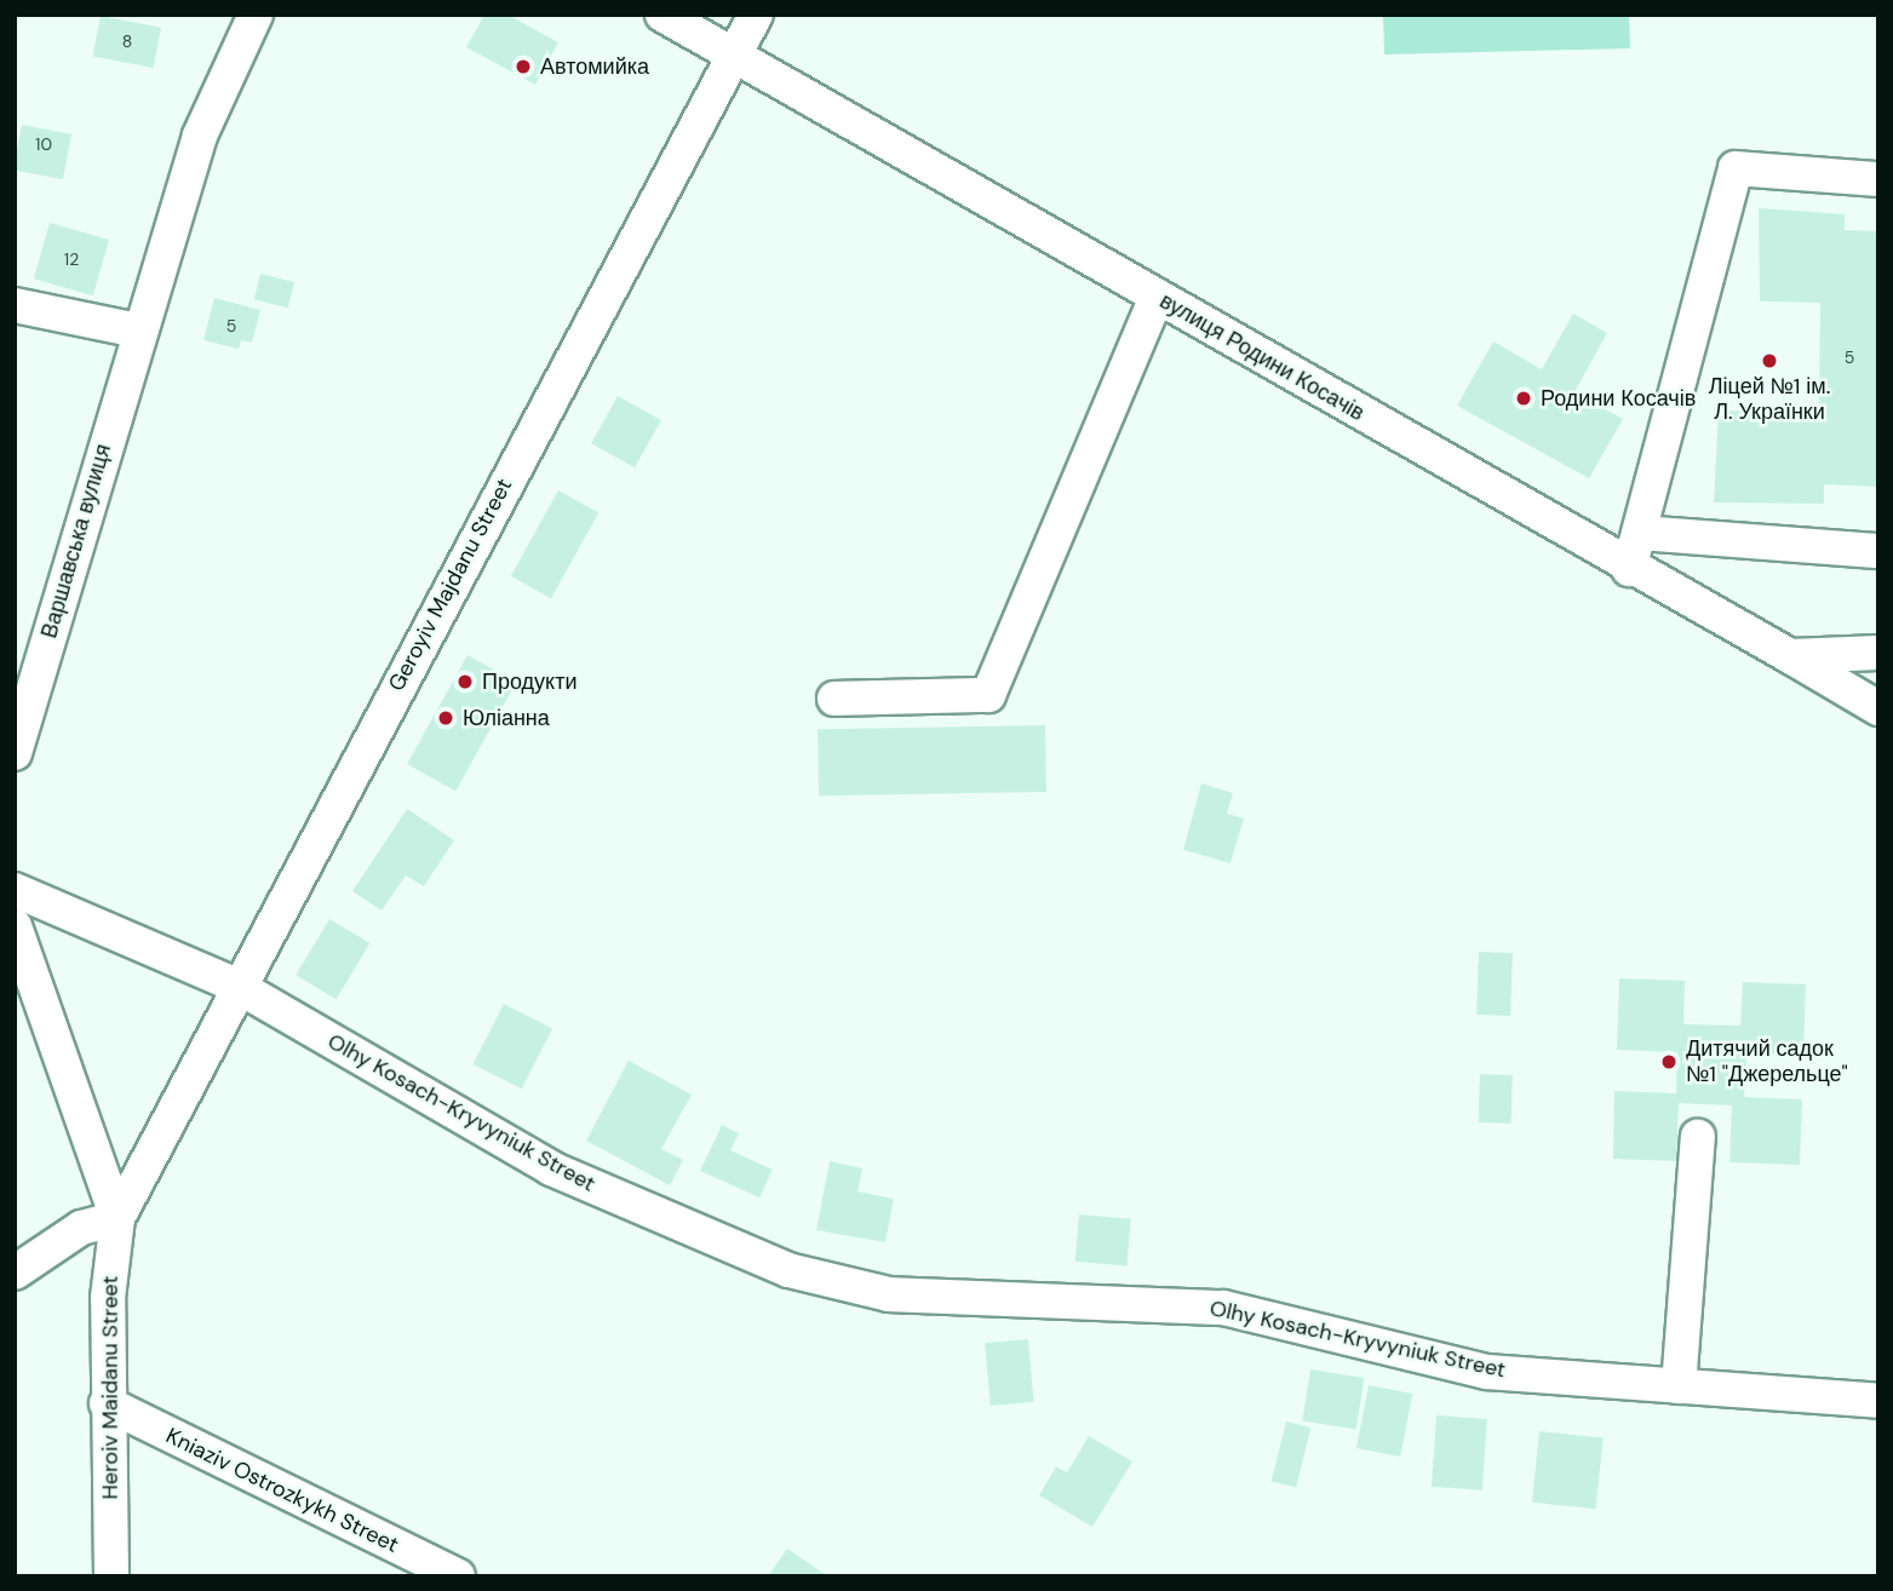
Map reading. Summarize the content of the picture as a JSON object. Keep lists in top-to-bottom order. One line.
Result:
{"streets":{"street":["вулиця Родини Косачів","Варшавська вулиця","Geroyiv Majdanu Street","Olhy Kosach-Kryvyniuk Street","Heroiv Maidanu Street","Kniaziv Ostrozkykh Street"]},"crossings":[["вулиця Родини Косачів","Geroyiv Majdanu Street"],["Geroyiv Majdanu Street","Olhy Kosach-Kryvyniuk Street"],["Geroyiv Majdanu Street","Heroiv Maidanu Street"],["Olhy Kosach-Kryvyniuk Street","Heroiv Maidanu Street"],["Heroiv Maidanu Street","Kniaziv Ostrozkykh Street"]],"places":["Автомийка","Ліцей №1 ім. Л. Українки","Родини Косачів","Продукти","Юліанна","Дитячий садок №1 \"Джерельце\""],"house_numbers":["8","10","12","5","5"]}
